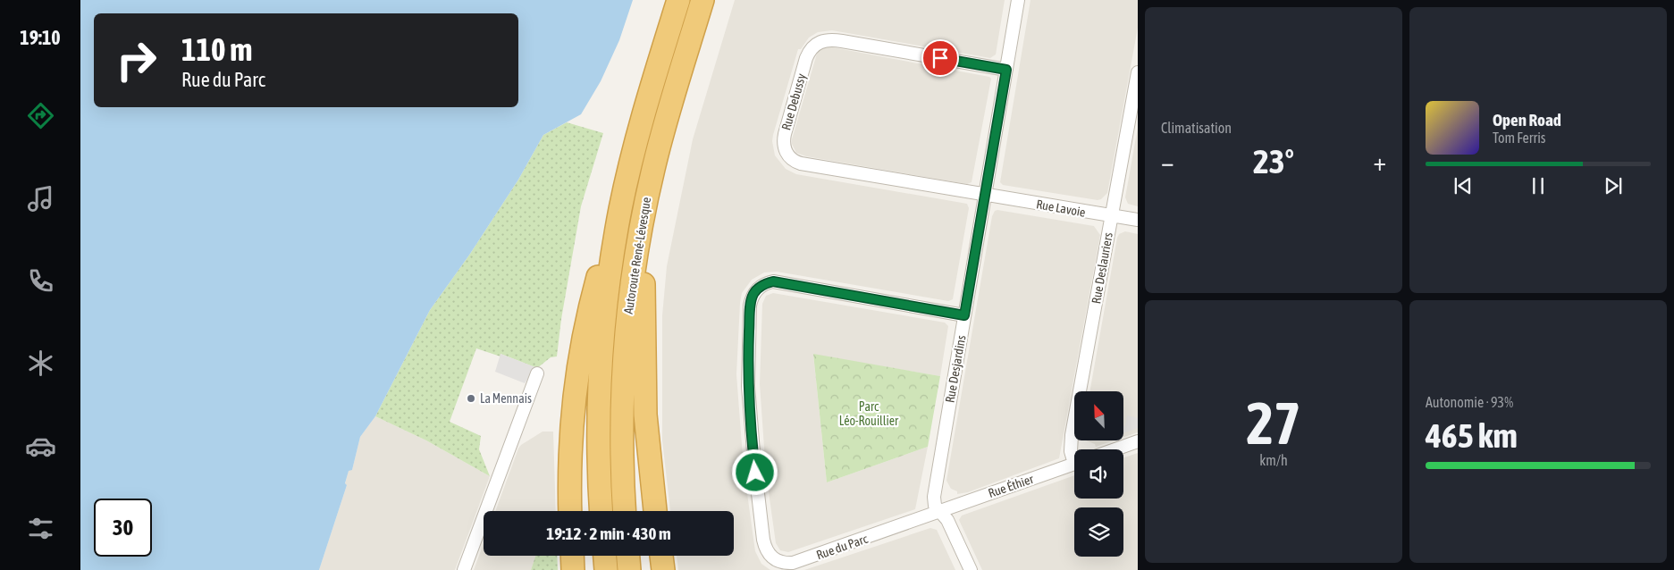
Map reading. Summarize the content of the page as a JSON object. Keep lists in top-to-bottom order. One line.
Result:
{"streets":{"highway":["Autoroute René-Lévesque"],"street":["Rue Debussy","Rue Lavoie","Rue Deslauriers","Rue Desjardins","Rue Éthier","Rue du Parc"]},"crossings":[["Rue Debussy","Rue Lavoie"],["Rue Debussy","Rue Desjardins"],["Rue Lavoie","Rue Deslauriers"],["Rue Lavoie","Rue Desjardins"],["Rue Desjardins","Rue Éthier"],["Rue Desjardins","Rue du Parc"],["Rue Éthier","Rue du Parc"]],"parks":["Parc Léo-Rouillier"],"places":["La Mennais"],"north":"top left","page":{"tabs":"19:10","tile":["Climatisation",["27","km/h"],["Autonomie · 93%","465 km"]],"turn":["110 m","Rue du Parc"],"song":["Open Road","Tom Ferris"],"heat":["−","23°","+"],"limit":"30","trip":"19:12 · 2 min · 430 m"}}
